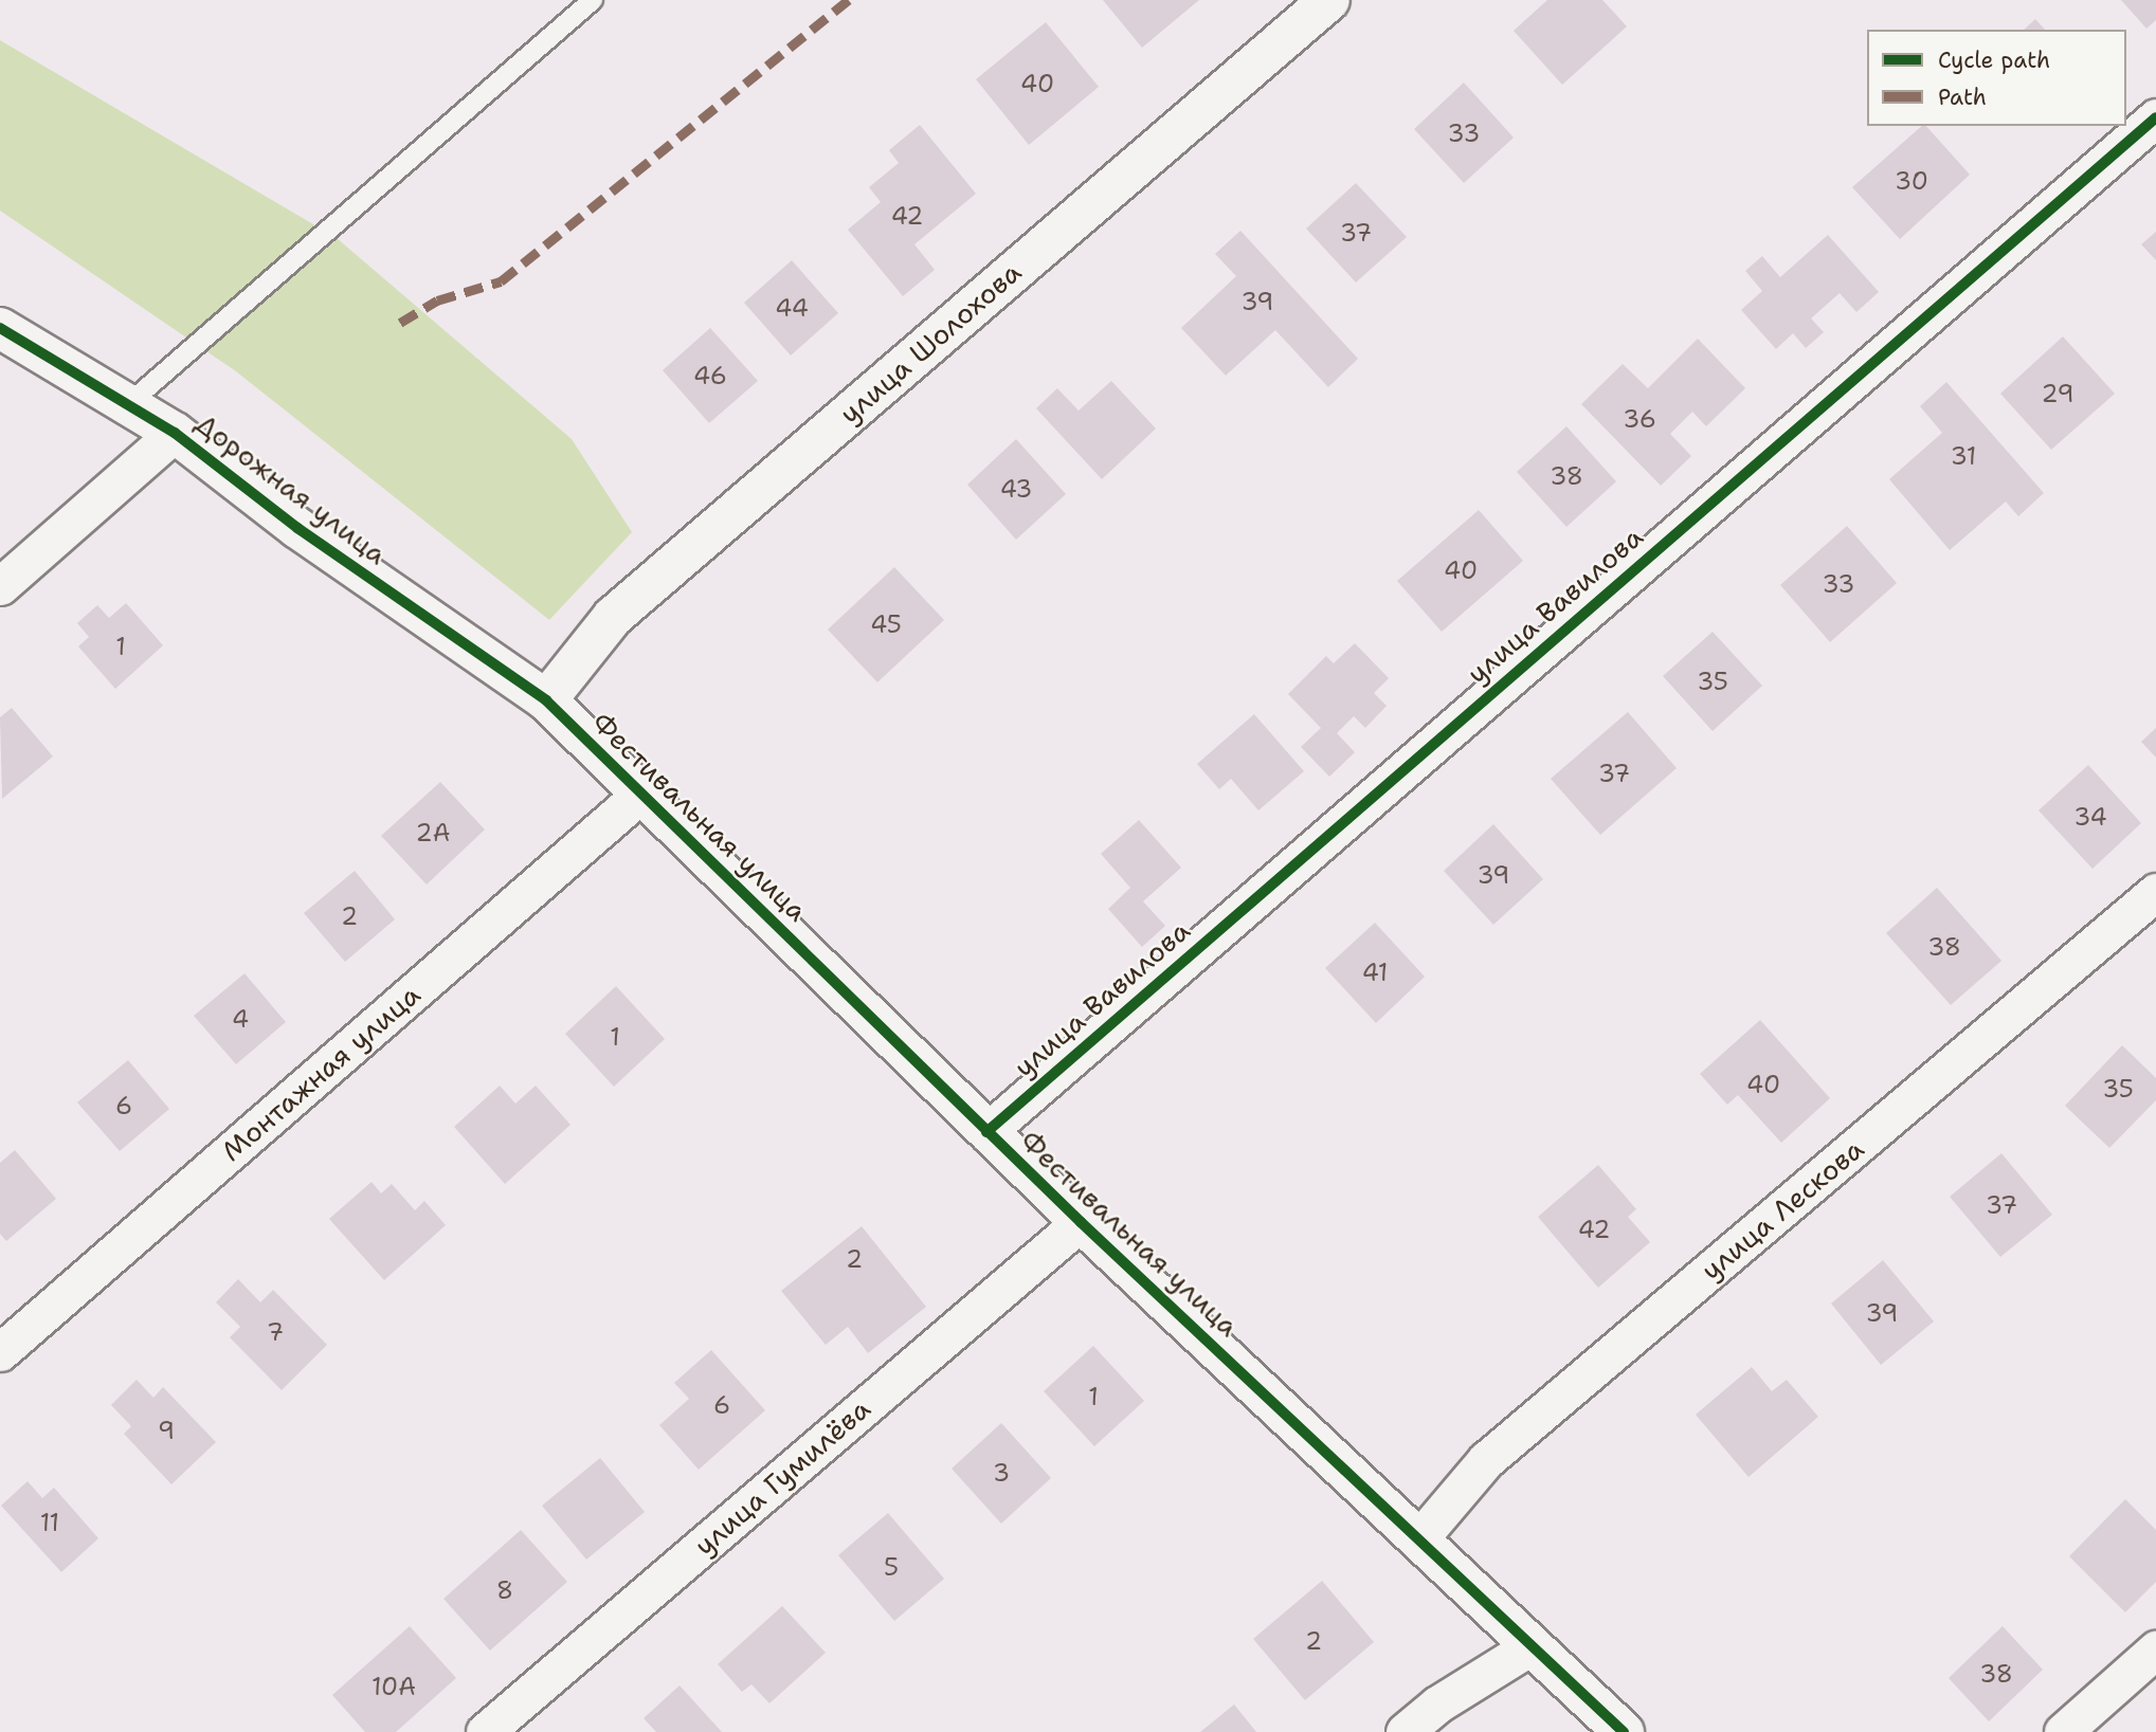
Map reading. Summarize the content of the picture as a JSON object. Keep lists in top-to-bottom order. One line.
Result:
{"streets":{"street":["улица Шолохова","Дорожная улица","улица Вавилова","Фестивальная улица","Монтажная улица","улица Лескова","улица Гумилёва"]},"crossings":[["улица Шолохова","Дорожная улица"],["улица Шолохова","Фестивальная улица"],["Дорожная улица","Фестивальная улица"],["улица Вавилова","Фестивальная улица"],["Фестивальная улица","Монтажная улица"],["Фестивальная улица","улица Лескова"],["Фестивальная улица","улица Гумилёва"]],"house_numbers":["40","33","30","42","37","39","44","46","29","36","31","38","43","40","33","45","1","35","37","34","2А","39","2","38","41","4","1","40","35","6","37","42","2","39","7","1","6","9","3","11","5","8","2","38","10А"],"legend":["Cycle path","Path"]}
